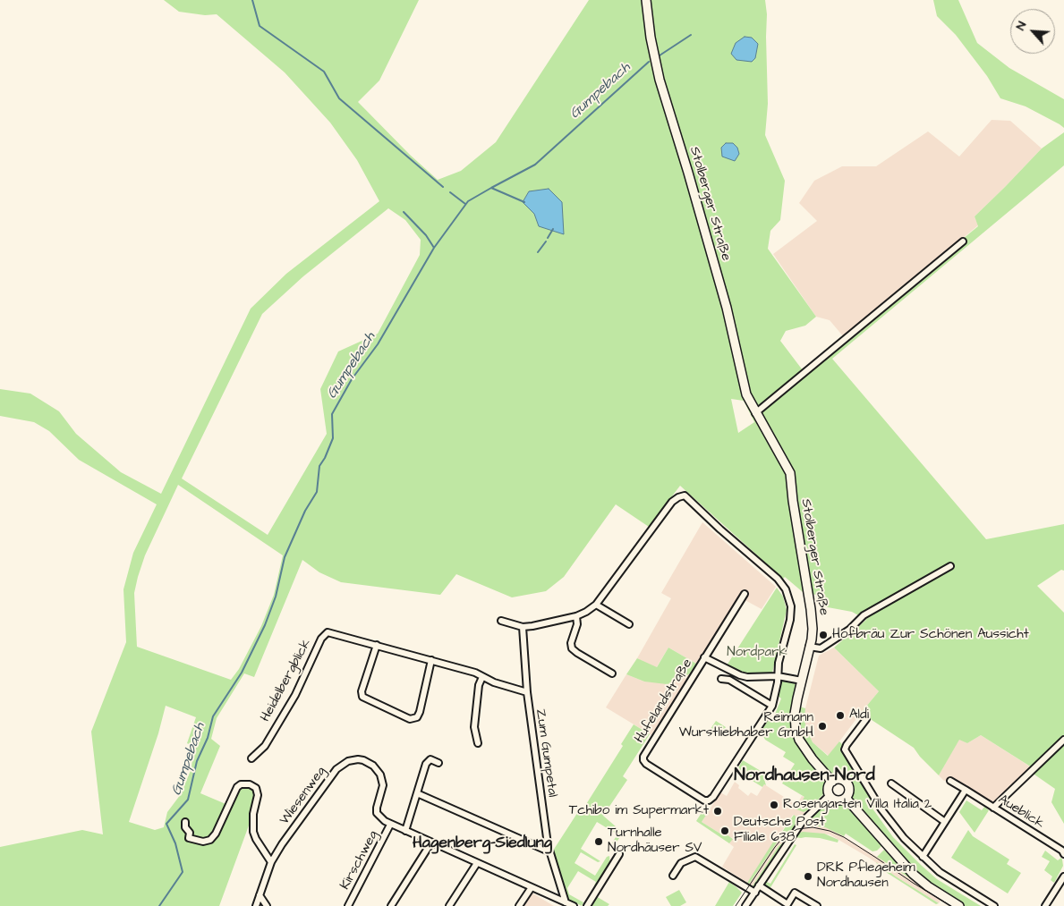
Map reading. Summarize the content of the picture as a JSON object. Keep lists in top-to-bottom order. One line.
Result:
{"streets":{"main road":["Stolberger Straße"],"street":["Heidelbergblick","Hufelandstraße","Zum Gumpetal","Wiesenweg","Aueblick","Kirschweg"]},"crossings":[["Stolberger Straße","Hufelandstraße"],["Heidelbergblick","Zum Gumpetal"],["Wiesenweg","Kirschweg"]],"districts":["Nordhausen-Nord","Hagenberg-Siedlung"],"water":["Gumpebach"],"parks":["Nordpark"],"places":["Hofbräu Zur Schönen Aussicht","Aldi","Reimann Wurstliebhaber GmbH","Rosengarten Villa Italia 2","Tchibo im Supermarkt","Deutsche Post Filiale 638","Turnhalle Nordhäuser SV","DRK Pflegeheim Nordhausen"],"north":"top left"}
